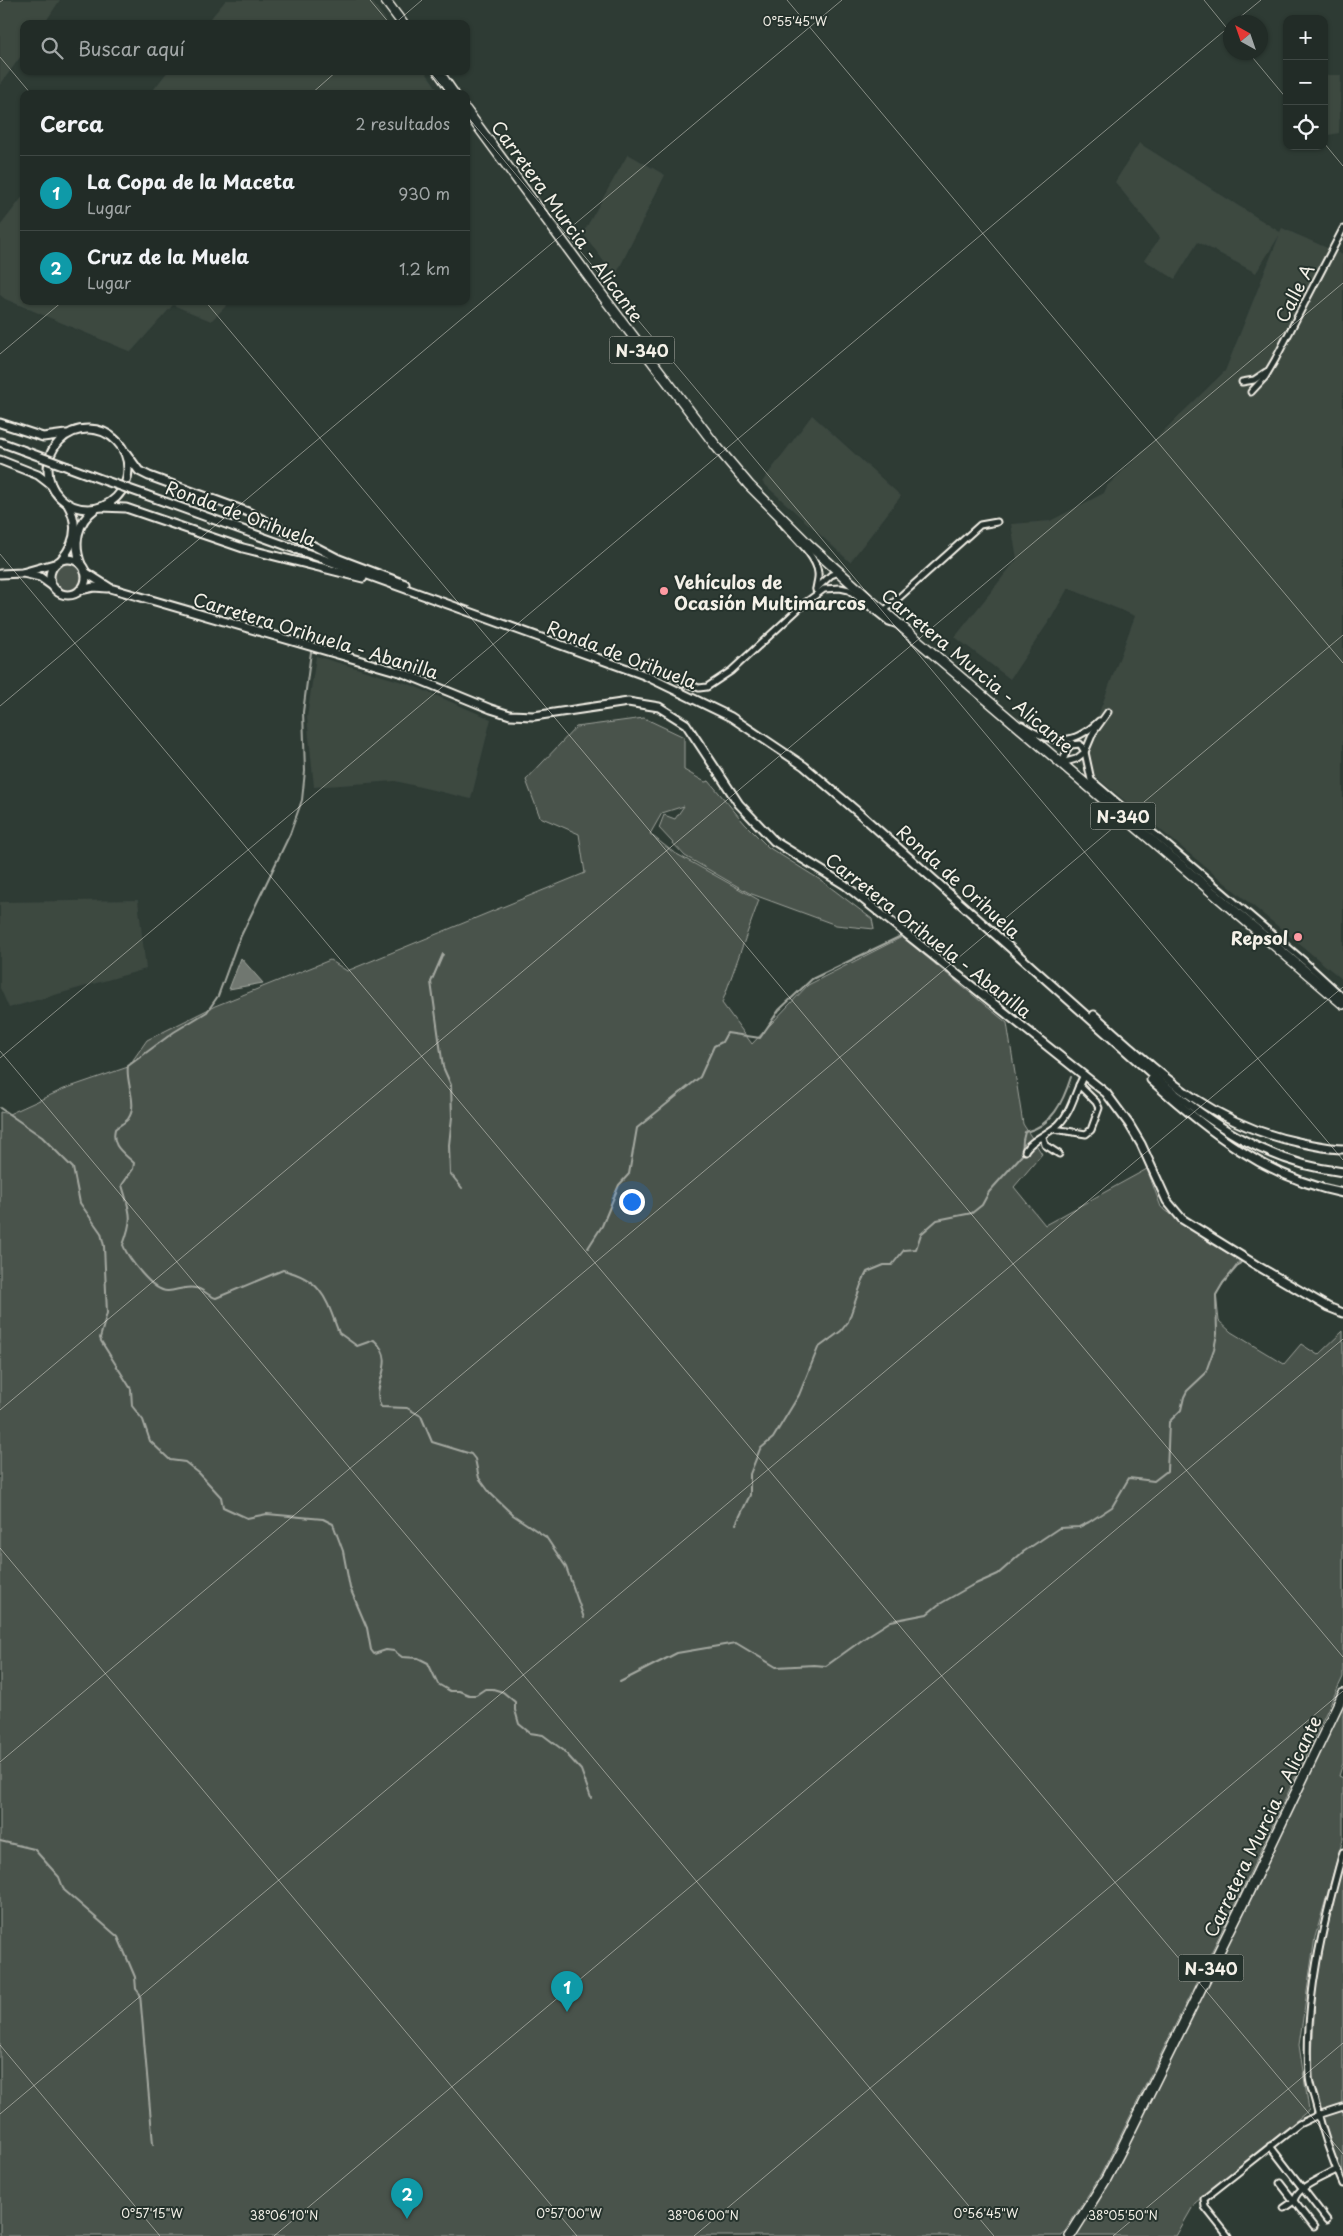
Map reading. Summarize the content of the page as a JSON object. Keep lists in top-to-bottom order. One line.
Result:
{"streets":{"highway":["Carretera Murcia - Alicante","N-340"],"main road":["Ronda de Orihuela","Carretera Orihuela - Abanilla"],"street":["Calle A"]},"places":["Vehículos de Ocasión Multimarcos","Repsol"],"north":"top left","page":{"map_buttons":["+","−"],"search":"Buscar aquí","heading":["Cerca","2 resultados"],"list":[{"mark":"1","name":"La Copa de la Maceta","note":"Lugar","value":"930 m"},{"mark":"2","name":"Cruz de la Muela","note":"Lugar","value":"1.2 km"}],"pins":["1","2"]},"coordinates":["0°55'45\"W","0°57'15\"W","0°57'00\"W","0°56'45\"W","38°06'10\"N","38°06'00\"N","38°05'50\"N"]}
